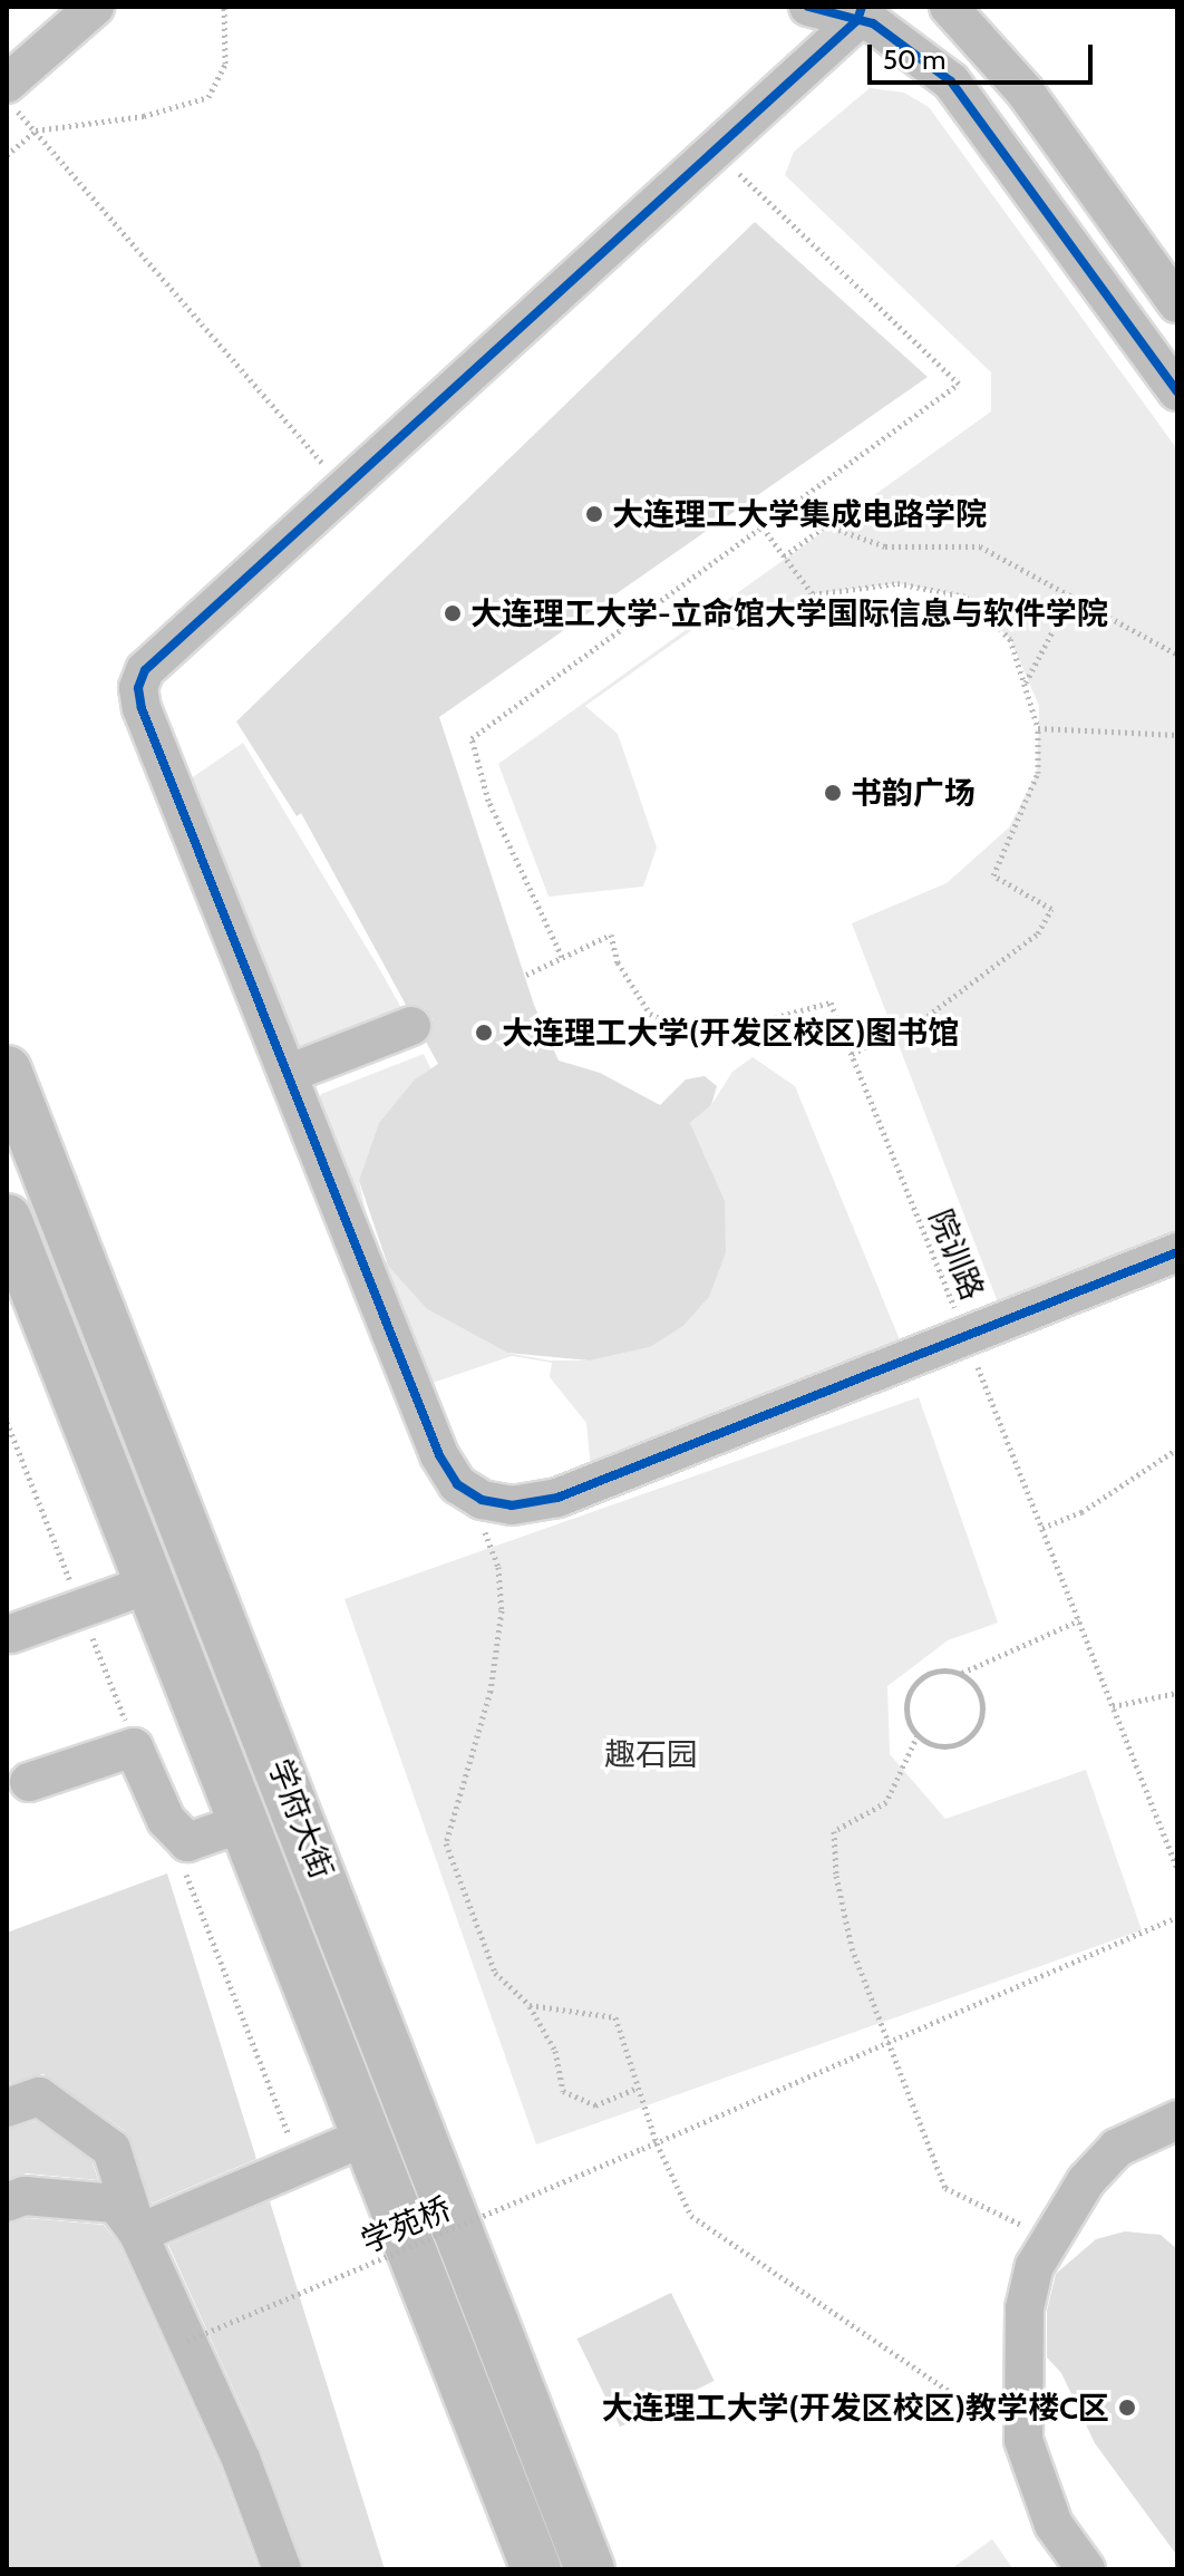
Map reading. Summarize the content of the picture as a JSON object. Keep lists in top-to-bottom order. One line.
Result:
{"streets":{"main road":["学府大街"],"path":["院训路","学苑桥"]},"parks":["趣石园"],"places":["大连理工大学集成电路学院","大连理工大学-立命馆大学国际信息与软件学院","书韵广场","大连理工大学(开发区校区)图书馆","大连理工大学(开发区校区)教学楼C区"],"scale_bar":"50 m"}
